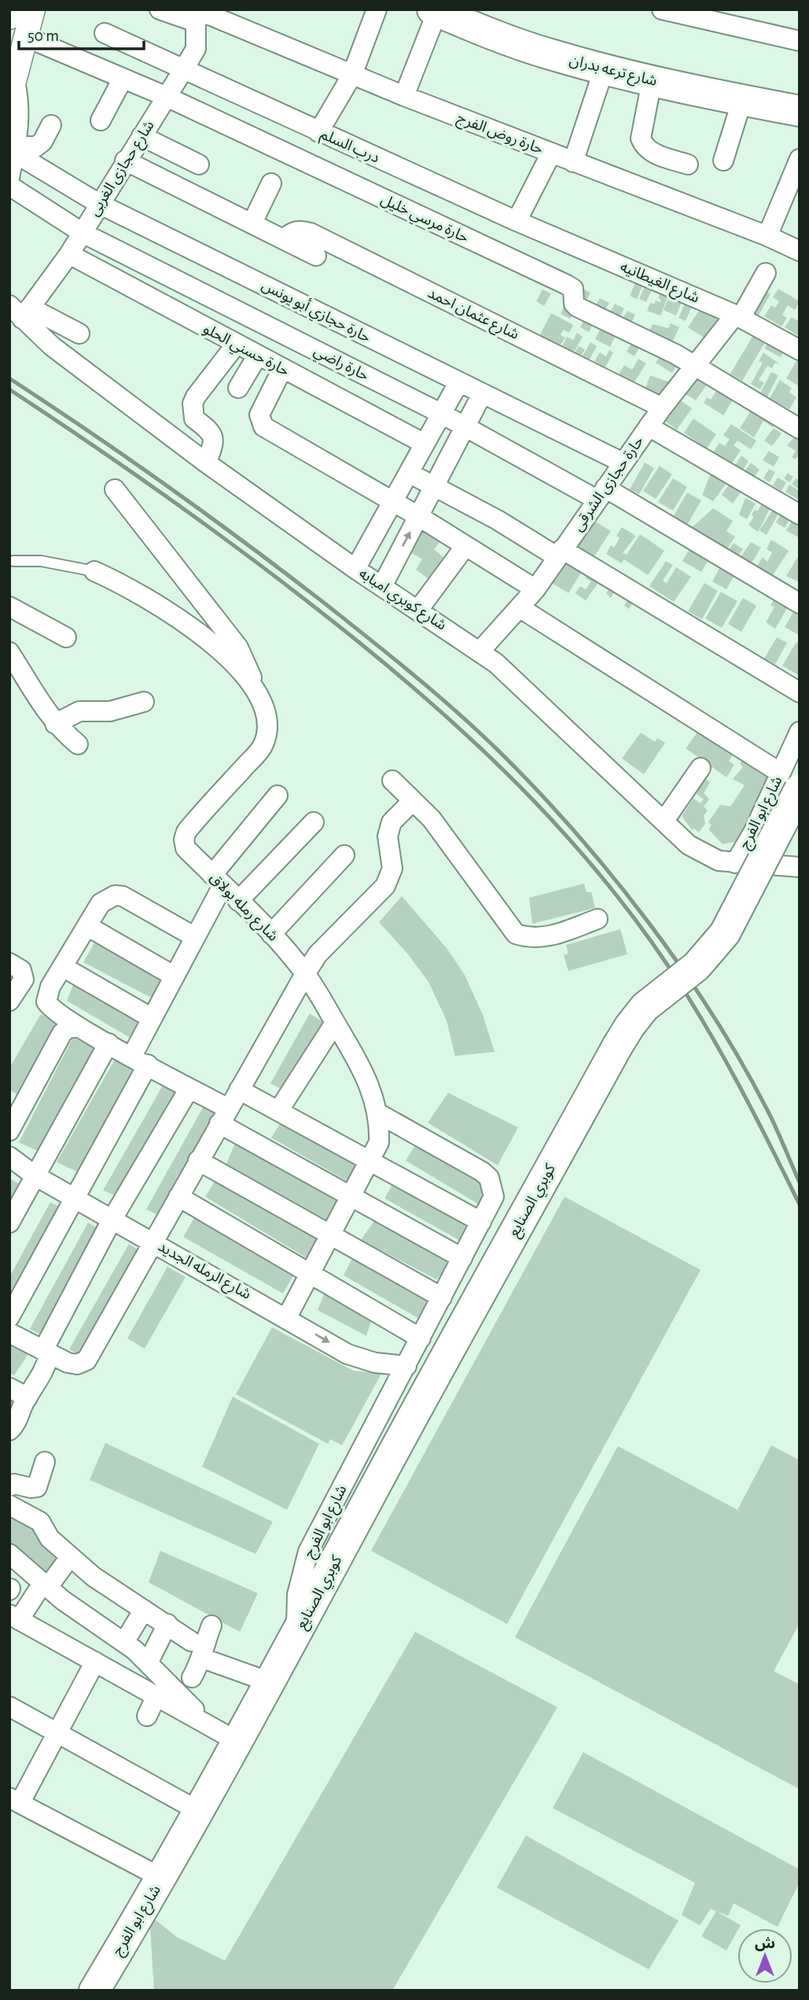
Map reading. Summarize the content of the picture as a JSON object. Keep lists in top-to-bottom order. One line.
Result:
{"streets":{"main road":["شارع ترعه بدران","شارع ابو الفرج","كوبري الصنايع"],"street":["حارة روض الفرج","درب السلم","شارع حجازى الغربى","حارة مرسي خليل","شارع الغيطانيه","حارة حجازي أبو يونس","شارع عثمان احمد","حارة حسني الحلو","حارة راضي","حارة حجازى الشرقى","شارع كوبري امبابه","شارع رمله بولاق","شارع الرمله الجديد"]},"crossings":[["حارة روض الفرج","شارع حجازى الغربى"],["درب السلم","شارع حجازى الغربى"],["درب السلم","شارع الغيطانيه"],["شارع حجازى الغربى","حارة مرسي خليل"],["شارع حجازى الغربى","حارة حجازي أبو يونس"],["شارع حجازى الغربى","حارة حسني الحلو"],["شارع حجازى الغربى","حارة راضي"],["شارع حجازى الغربى","شارع كوبري امبابه"],["حارة مرسي خليل","حارة حجازى الشرقى"],["شارع الغيطانيه","حارة حجازى الشرقى"],["حارة حجازي أبو يونس","حارة حجازى الشرقى"],["شارع عثمان احمد","حارة حجازى الشرقى"],["حارة راضي","حارة حجازى الشرقى"],["حارة حجازى الشرقى","شارع كوبري امبابه"],["شارع كوبري امبابه","شارع ابو الفرج"],["شارع ابو الفرج","شارع رمله بولاق"],["شارع ابو الفرج","كوبري الصنايع"],["شارع ابو الفرج","شارع الرمله الجديد"],["شارع رمله بولاق","شارع الرمله الجديد"]],"scale_bar":"50 m","north":"top"}
